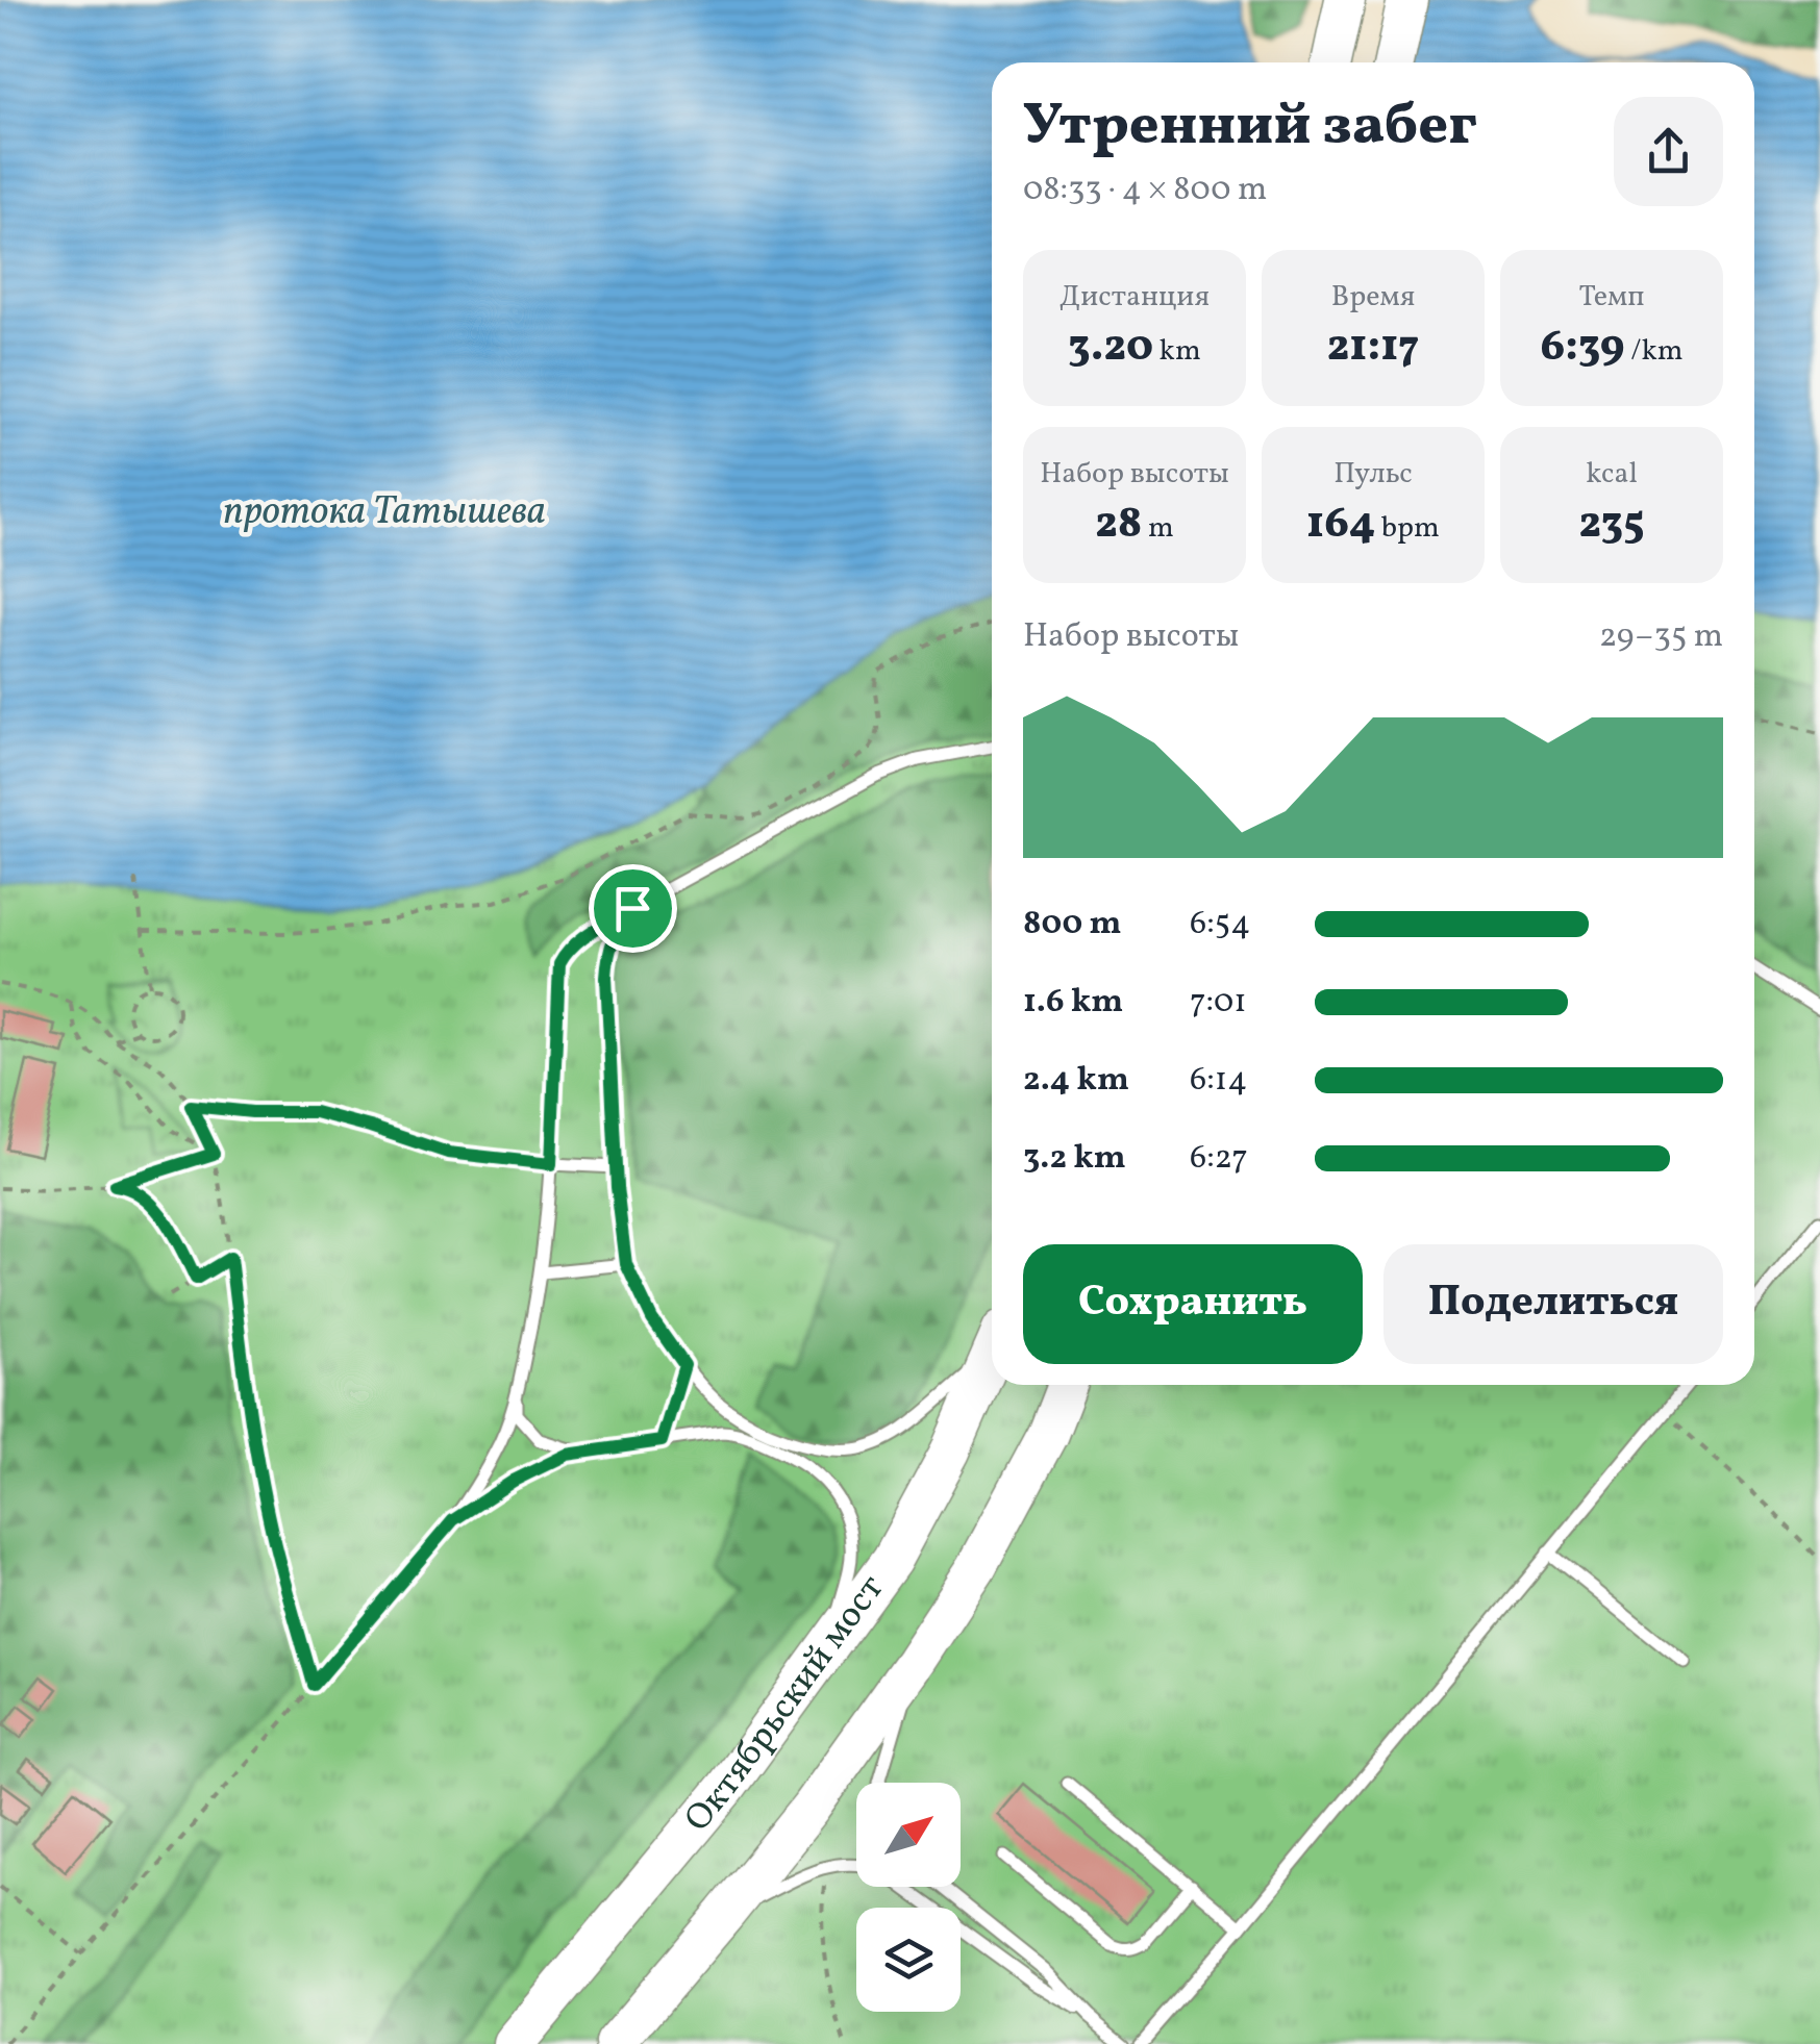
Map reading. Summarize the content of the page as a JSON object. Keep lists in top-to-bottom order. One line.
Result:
{"streets":{"main road":["Октябрьский мост"]},"water":["протока Татышева"],"north":"top right","page":{"heading":["Утренний забег","08:33 · 4 × 800 m"],"stats":[["Дистанция","3.20 km"],["Время","21:17"],["Темп","6:39 /km"],["Набор высоты","28 m"],["Пульс","164 bpm"],["kcal","235"]],"chart":["Набор высоты","29–35 m"],"list":[{"name":"800 m","note":"6:54"},{"name":"1.6 km","note":"7:01"},{"name":"2.4 km","note":"6:14"},{"name":"3.2 km","note":"6:27"}],"buttons":["Сохранить","Поделиться"]}}
